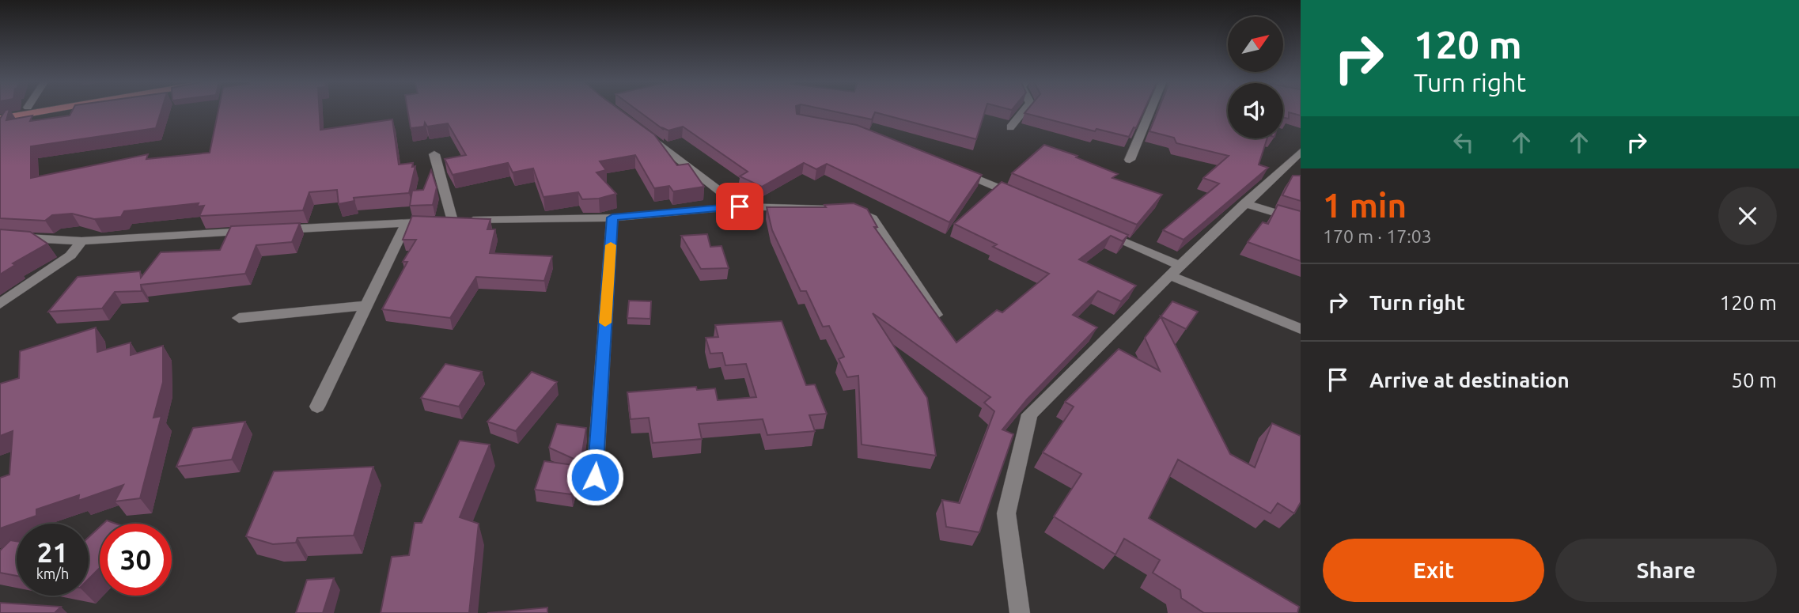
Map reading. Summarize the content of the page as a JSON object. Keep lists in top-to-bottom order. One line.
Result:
{"north":"top right","page":{"turn":["120 m","Turn right"],"heading":["1 min","170 m · 17:03"],"list":[{"name":"Turn right","value":"120 m"},{"name":"Arrive at destination","value":"50 m"}],"speed":"21 km/h","limit":"30","buttons":["Exit","Share"]}}
